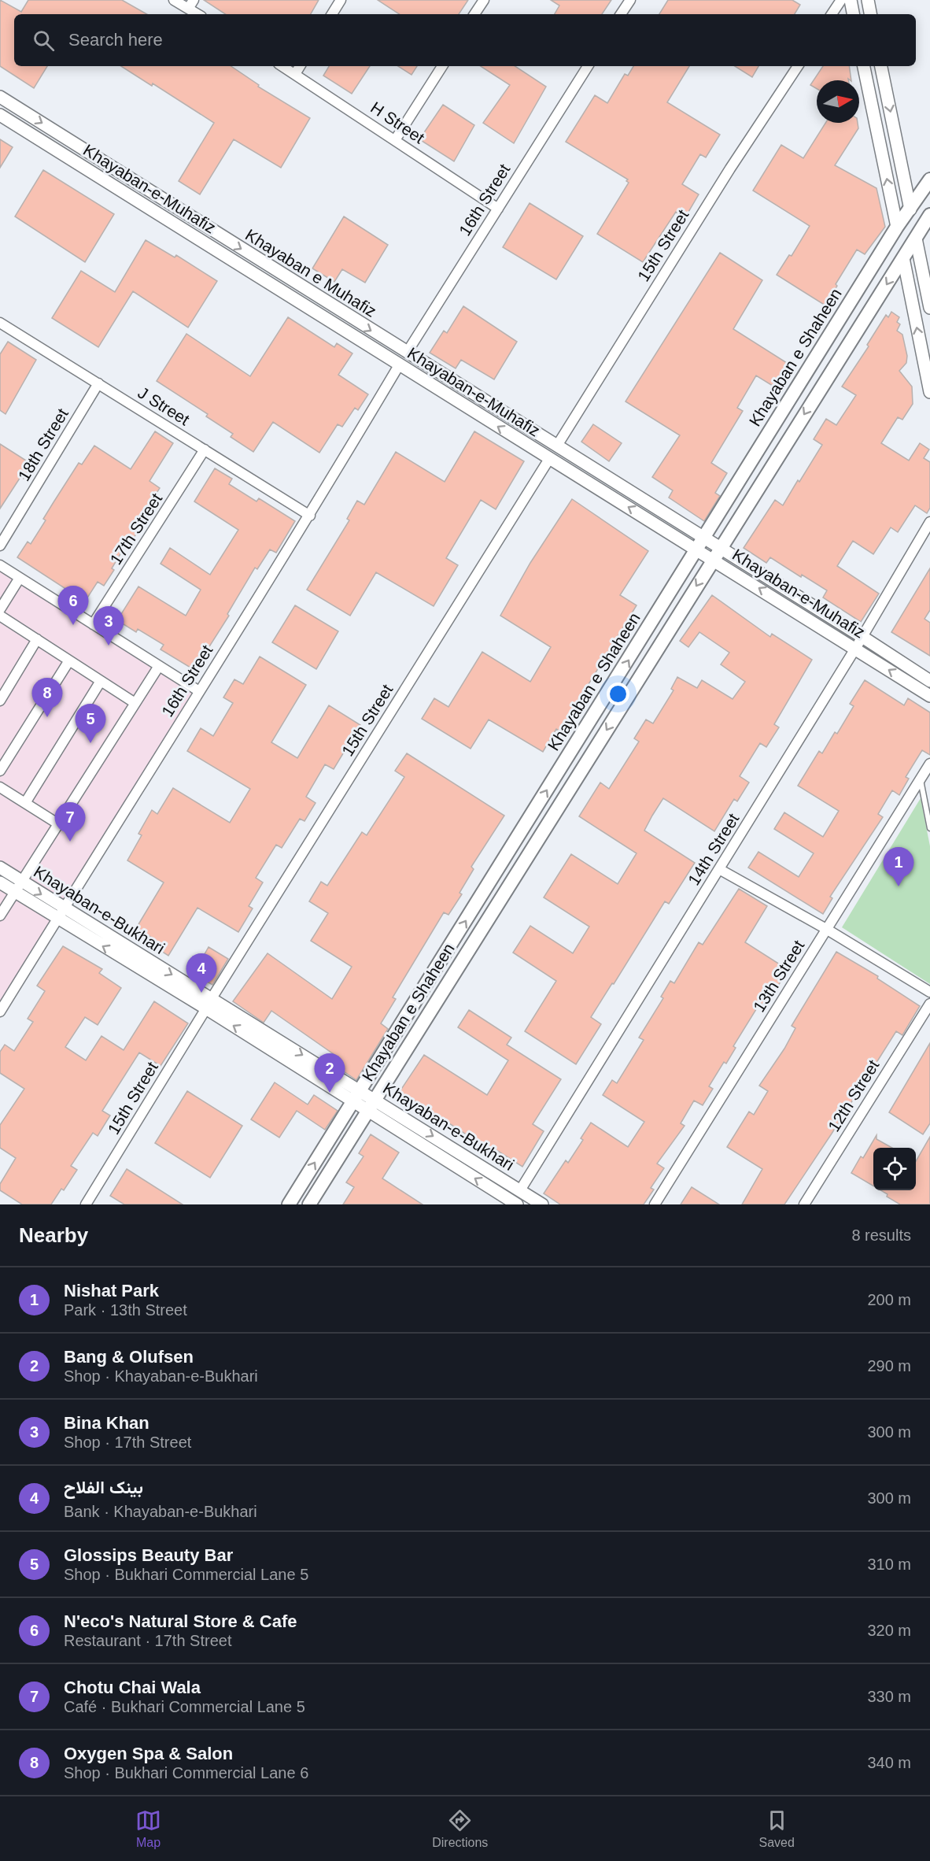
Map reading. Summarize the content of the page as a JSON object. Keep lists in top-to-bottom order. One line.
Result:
{"streets":{"main road":["Khayaban e Shaheen"],"street":["H Street","Khayaban-e-Muhafiz","16th Street","15th Street","Khayaban e Muhafiz","J Street","18th Street","17th Street","14th Street","Khayaban-e-Bukhari","13th Street","12th Street"]},"crossings":[["H Street","16th Street"],["Khayaban-e-Muhafiz","16th Street"],["Khayaban-e-Muhafiz","15th Street"],["Khayaban-e-Muhafiz","Khayaban e Muhafiz"],["Khayaban-e-Muhafiz","Khayaban e Shaheen"],["Khayaban-e-Muhafiz","14th Street"],["16th Street","Khayaban e Muhafiz"],["16th Street","J Street"],["16th Street","Khayaban-e-Bukhari"],["15th Street","Khayaban e Muhafiz"],["15th Street","Khayaban-e-Bukhari"],["Khayaban e Shaheen","Khayaban-e-Bukhari"],["J Street","18th Street"],["J Street","17th Street"],["14th Street","Khayaban-e-Bukhari"]],"one_way":["Khayaban e Muhafiz"],"north":"right","page":{"search":"Search here","pins":["6","3","8","5","7","1","4","2"],"heading":["Nearby","8 results"],"list":[{"mark":"1","name":"Nishat Park","note":"Park · 13th Street","value":"200 m"},{"mark":"2","name":"Bang & Olufsen","note":"Shop · Khayaban-e-Bukhari","value":"290 m"},{"mark":"3","name":"Bina Khan","note":"Shop · 17th Street","value":"300 m"},{"mark":"4","name":"بینک الفلاح","note":"Bank · Khayaban-e-Bukhari","value":"300 m"},{"mark":"5","name":"Glossips Beauty Bar","note":"Shop · Bukhari Commercial Lane 5","value":"310 m"},{"mark":"6","name":"N'eco's Natural Store & Cafe","note":"Restaurant · 17th Street","value":"320 m"},{"mark":"7","name":"Chotu Chai Wala","note":"Café · Bukhari Commercial Lane 5","value":"330 m"},{"mark":"8","name":"Oxygen Spa & Salon","note":"Shop · Bukhari Commercial Lane 6","value":"340 m"}],"nav":["Map","Directions","Saved"]}}
